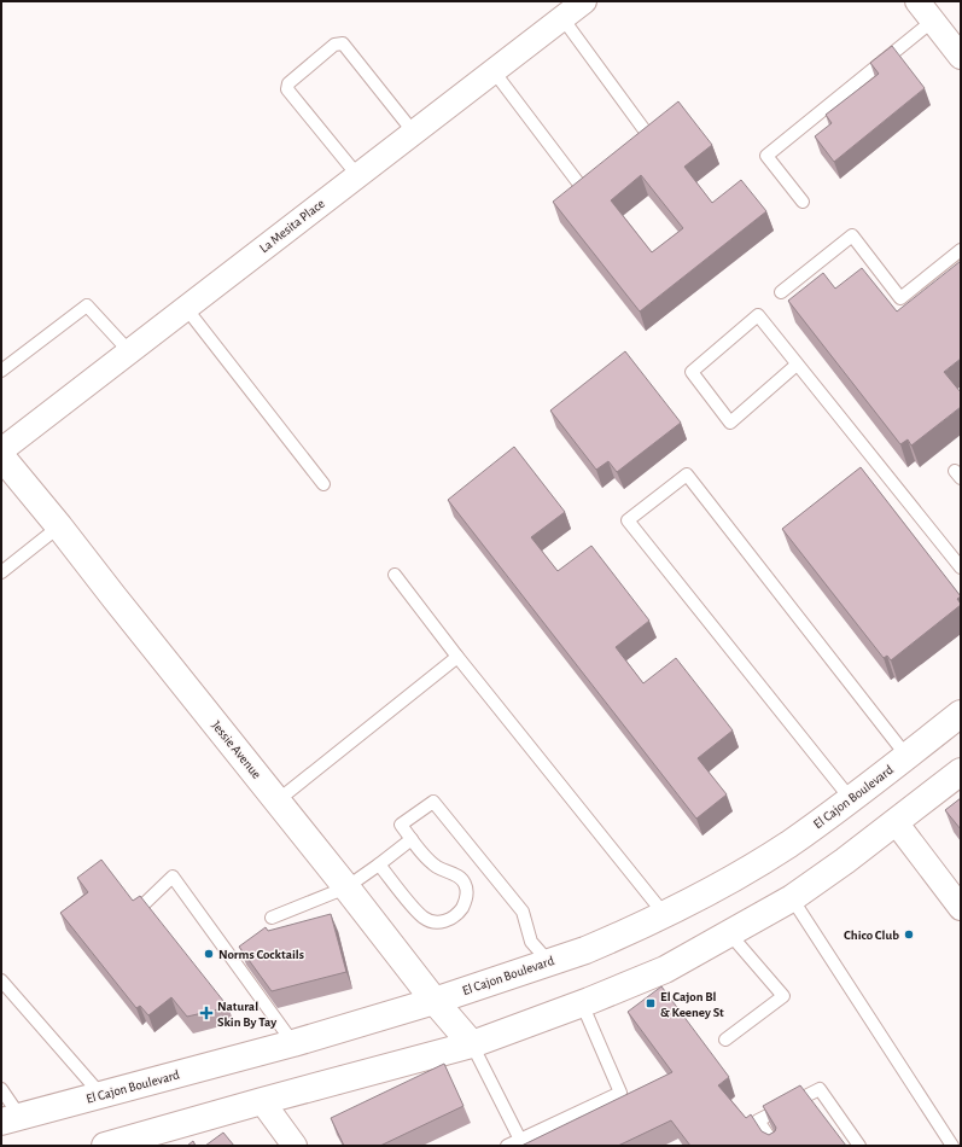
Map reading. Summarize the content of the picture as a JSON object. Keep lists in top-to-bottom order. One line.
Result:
{"streets":{"main road":["Jessie Avenue","El Cajon Boulevard"],"street":["La Mesita Place"]},"crossings":[["Jessie Avenue","El Cajon Boulevard"]],"places":{"other":["Chico Club","Norms Cocktails"],"transit":["El Cajon Bl & Keeney St"],"health":["Natural Skin By Tay"]}}
